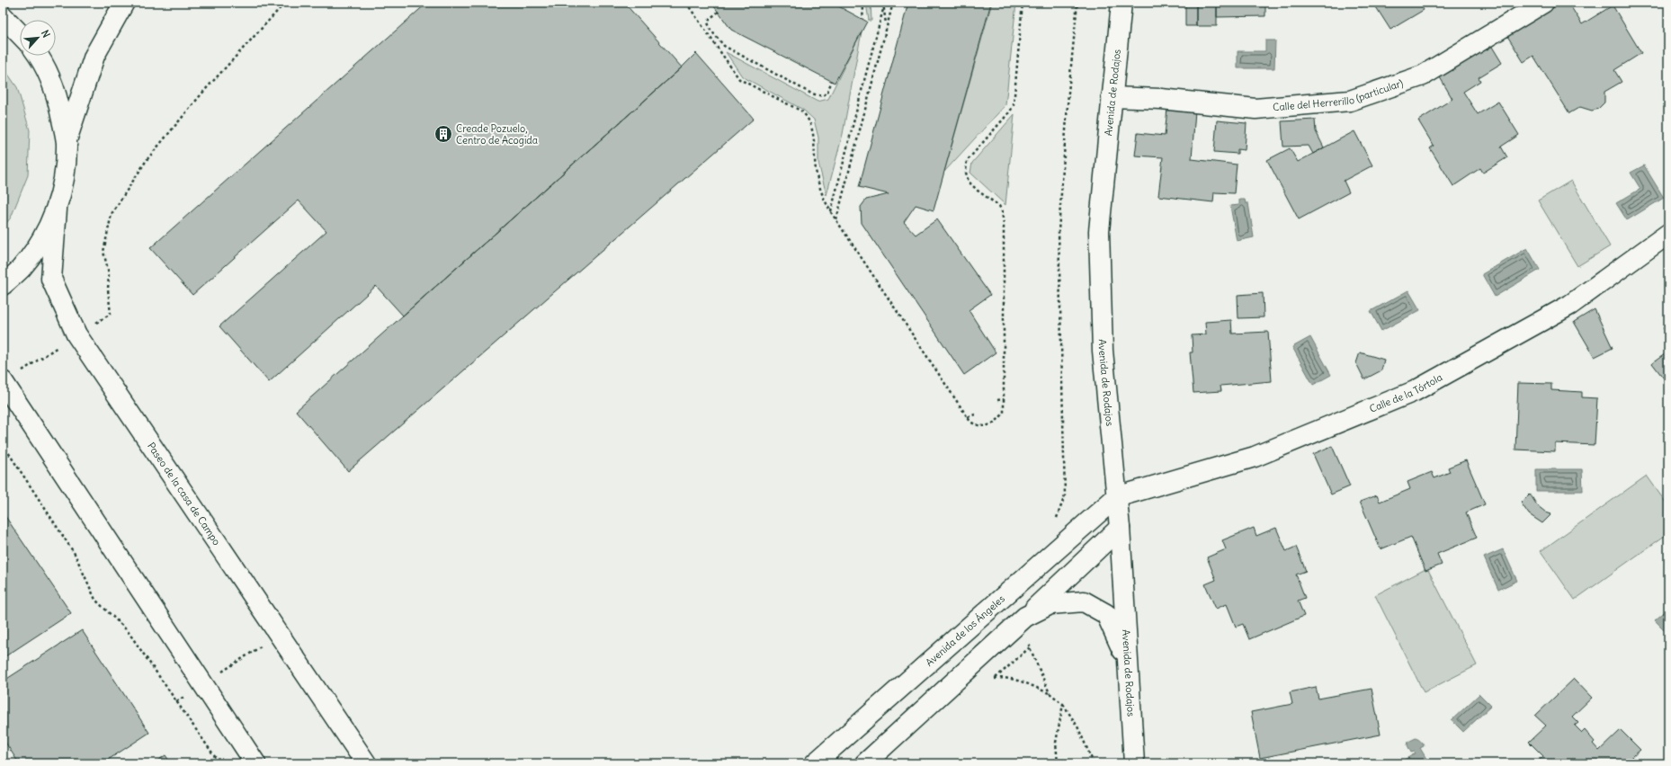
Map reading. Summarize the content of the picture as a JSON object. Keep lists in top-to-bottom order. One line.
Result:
{"streets":{"main road":["Avenida de Rodajos","Calle del Herrerillo (particular)","Calle de la Tórtola","Paseo de la casa de Campo","Avenida de los Ángeles"]},"crossings":[["Avenida de Rodajos","Calle del Herrerillo (particular)"],["Avenida de Rodajos","Calle de la Tórtola"],["Avenida de Rodajos","Avenida de los Ángeles"],["Calle de la Tórtola","Avenida de los Ángeles"]],"places":{"building":["Creade Pozuelo, Centro de Acogida"]},"north":"top right"}
